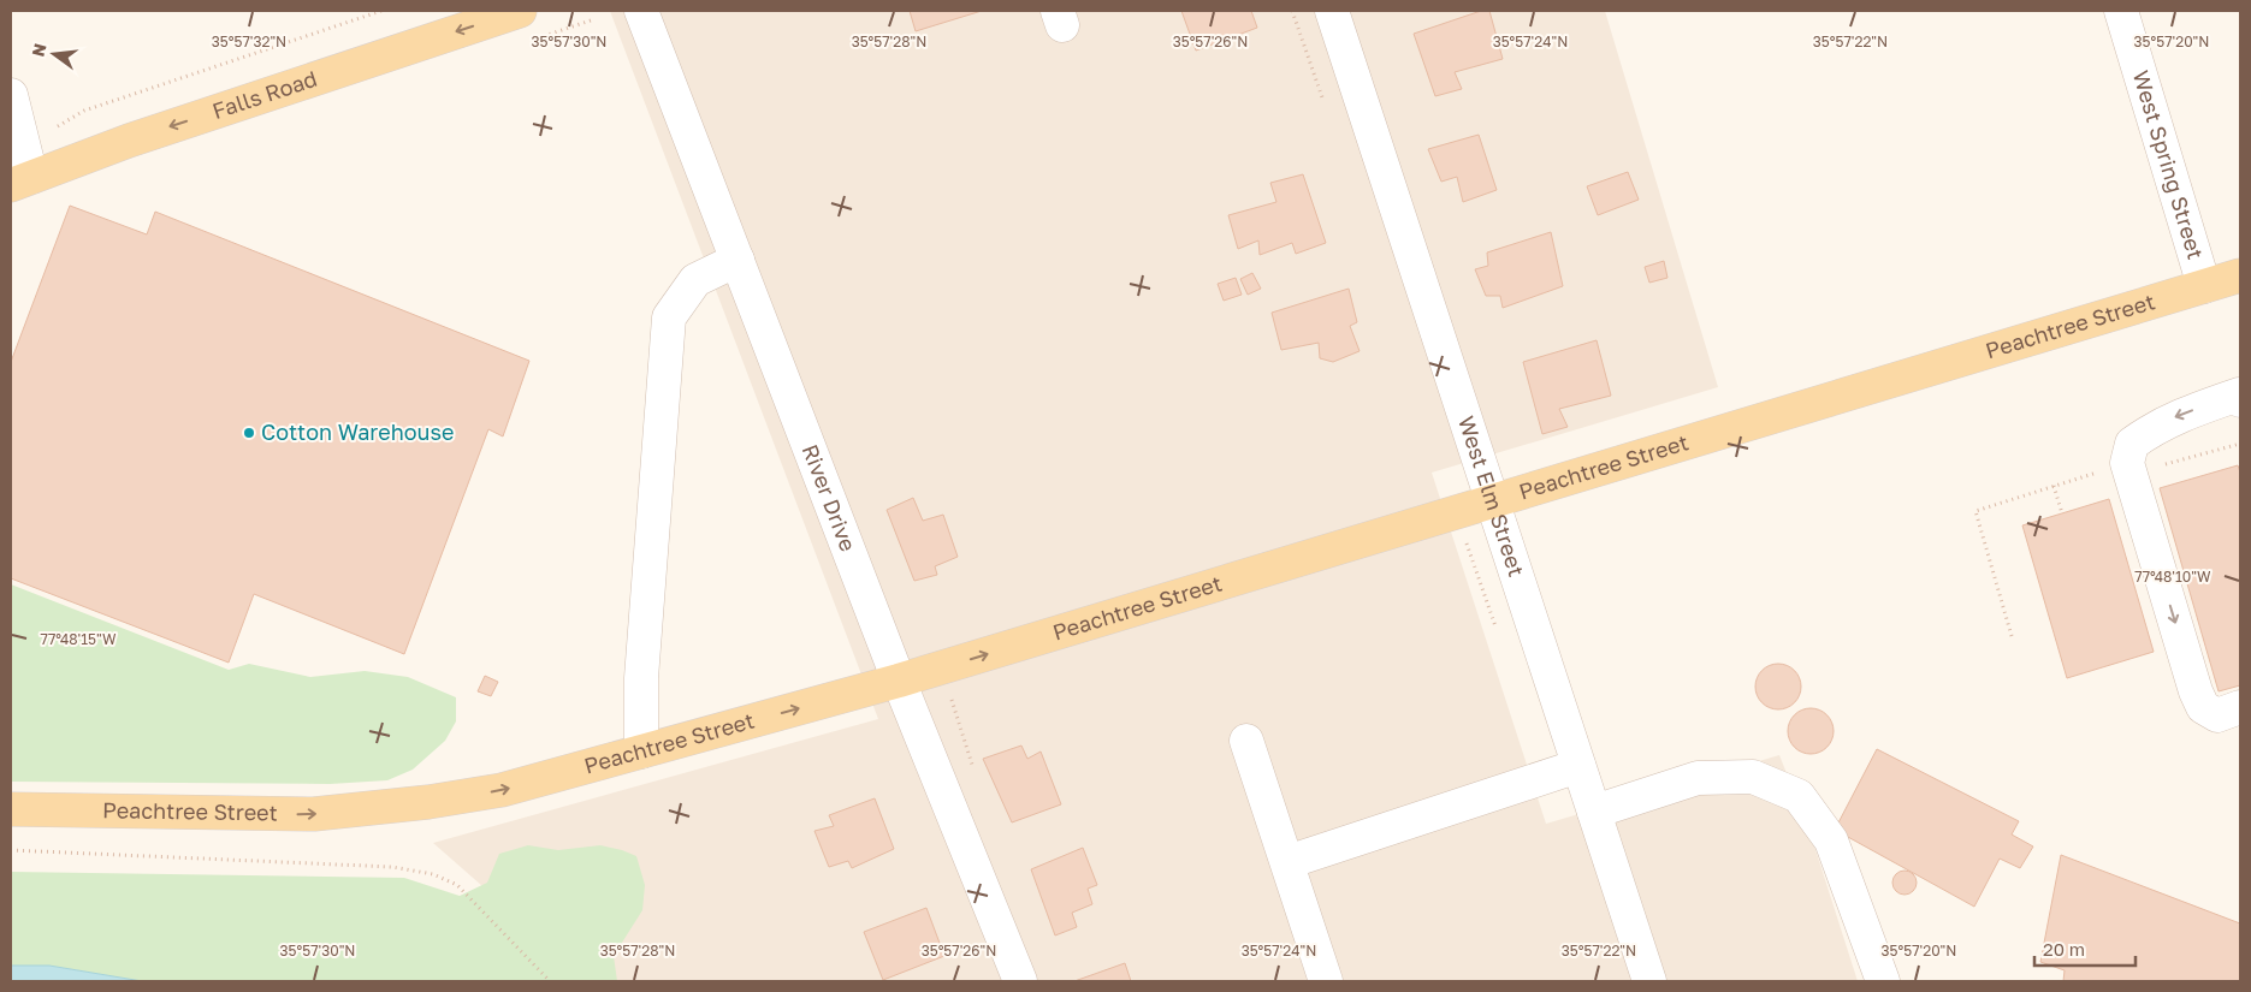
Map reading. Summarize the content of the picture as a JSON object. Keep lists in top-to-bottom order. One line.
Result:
{"streets":{"main road":["Falls Road","Peachtree Street"],"street":["West Spring Street","River Drive","West Elm Street"]},"crossings":[["West Spring Street","Peachtree Street"],["Peachtree Street","River Drive"],["Peachtree Street","West Elm Street"]],"one_way":["Falls Road","Peachtree Street"],"places":["Cotton Warehouse"],"scale_bar":"20 m","north":"left","coordinates":["35°57'32\"N","35°57'30\"N","35°57'28\"N","35°57'26\"N","35°57'24\"N","35°57'22\"N","35°57'20\"N","77°48'10\"W","77°48'15\"W"]}
